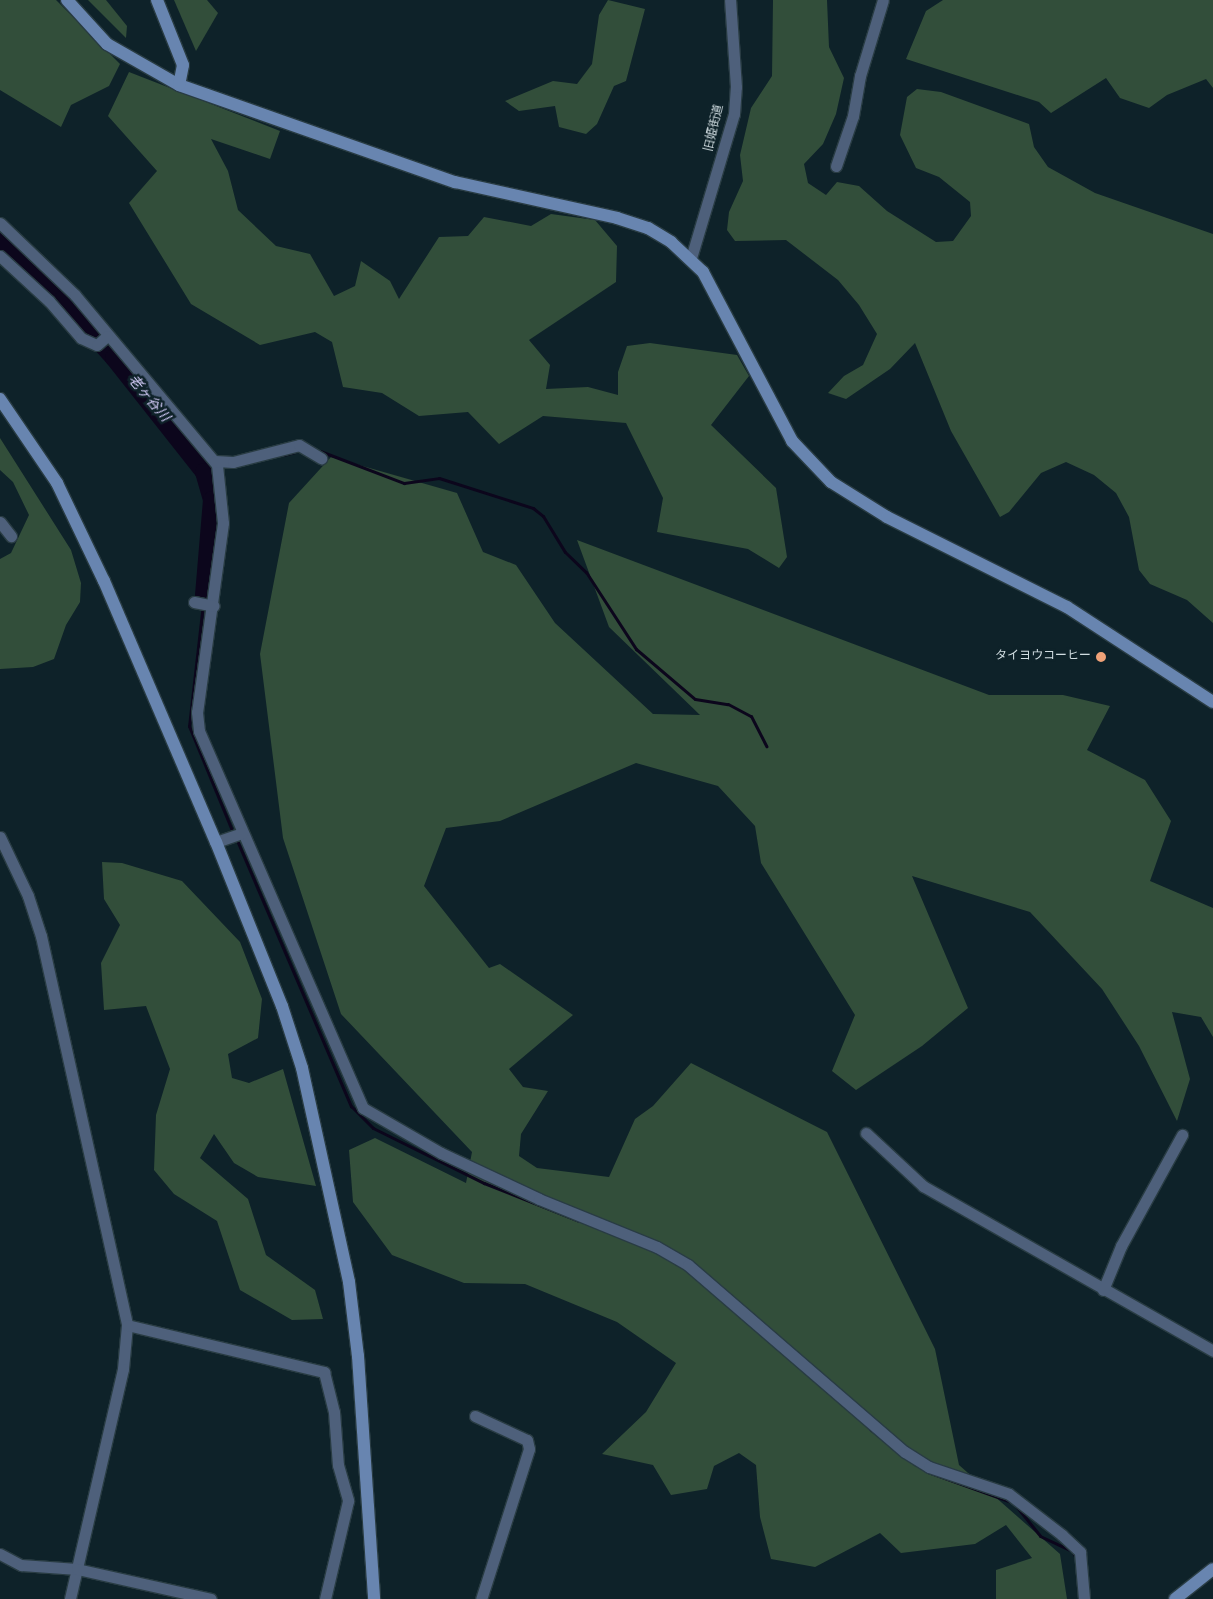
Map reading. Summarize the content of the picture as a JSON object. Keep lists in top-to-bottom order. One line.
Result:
{"streets":{"street":["旧姫街道"]},"water":["老ヶ谷川"],"places":["タイヨウコーヒー"]}
